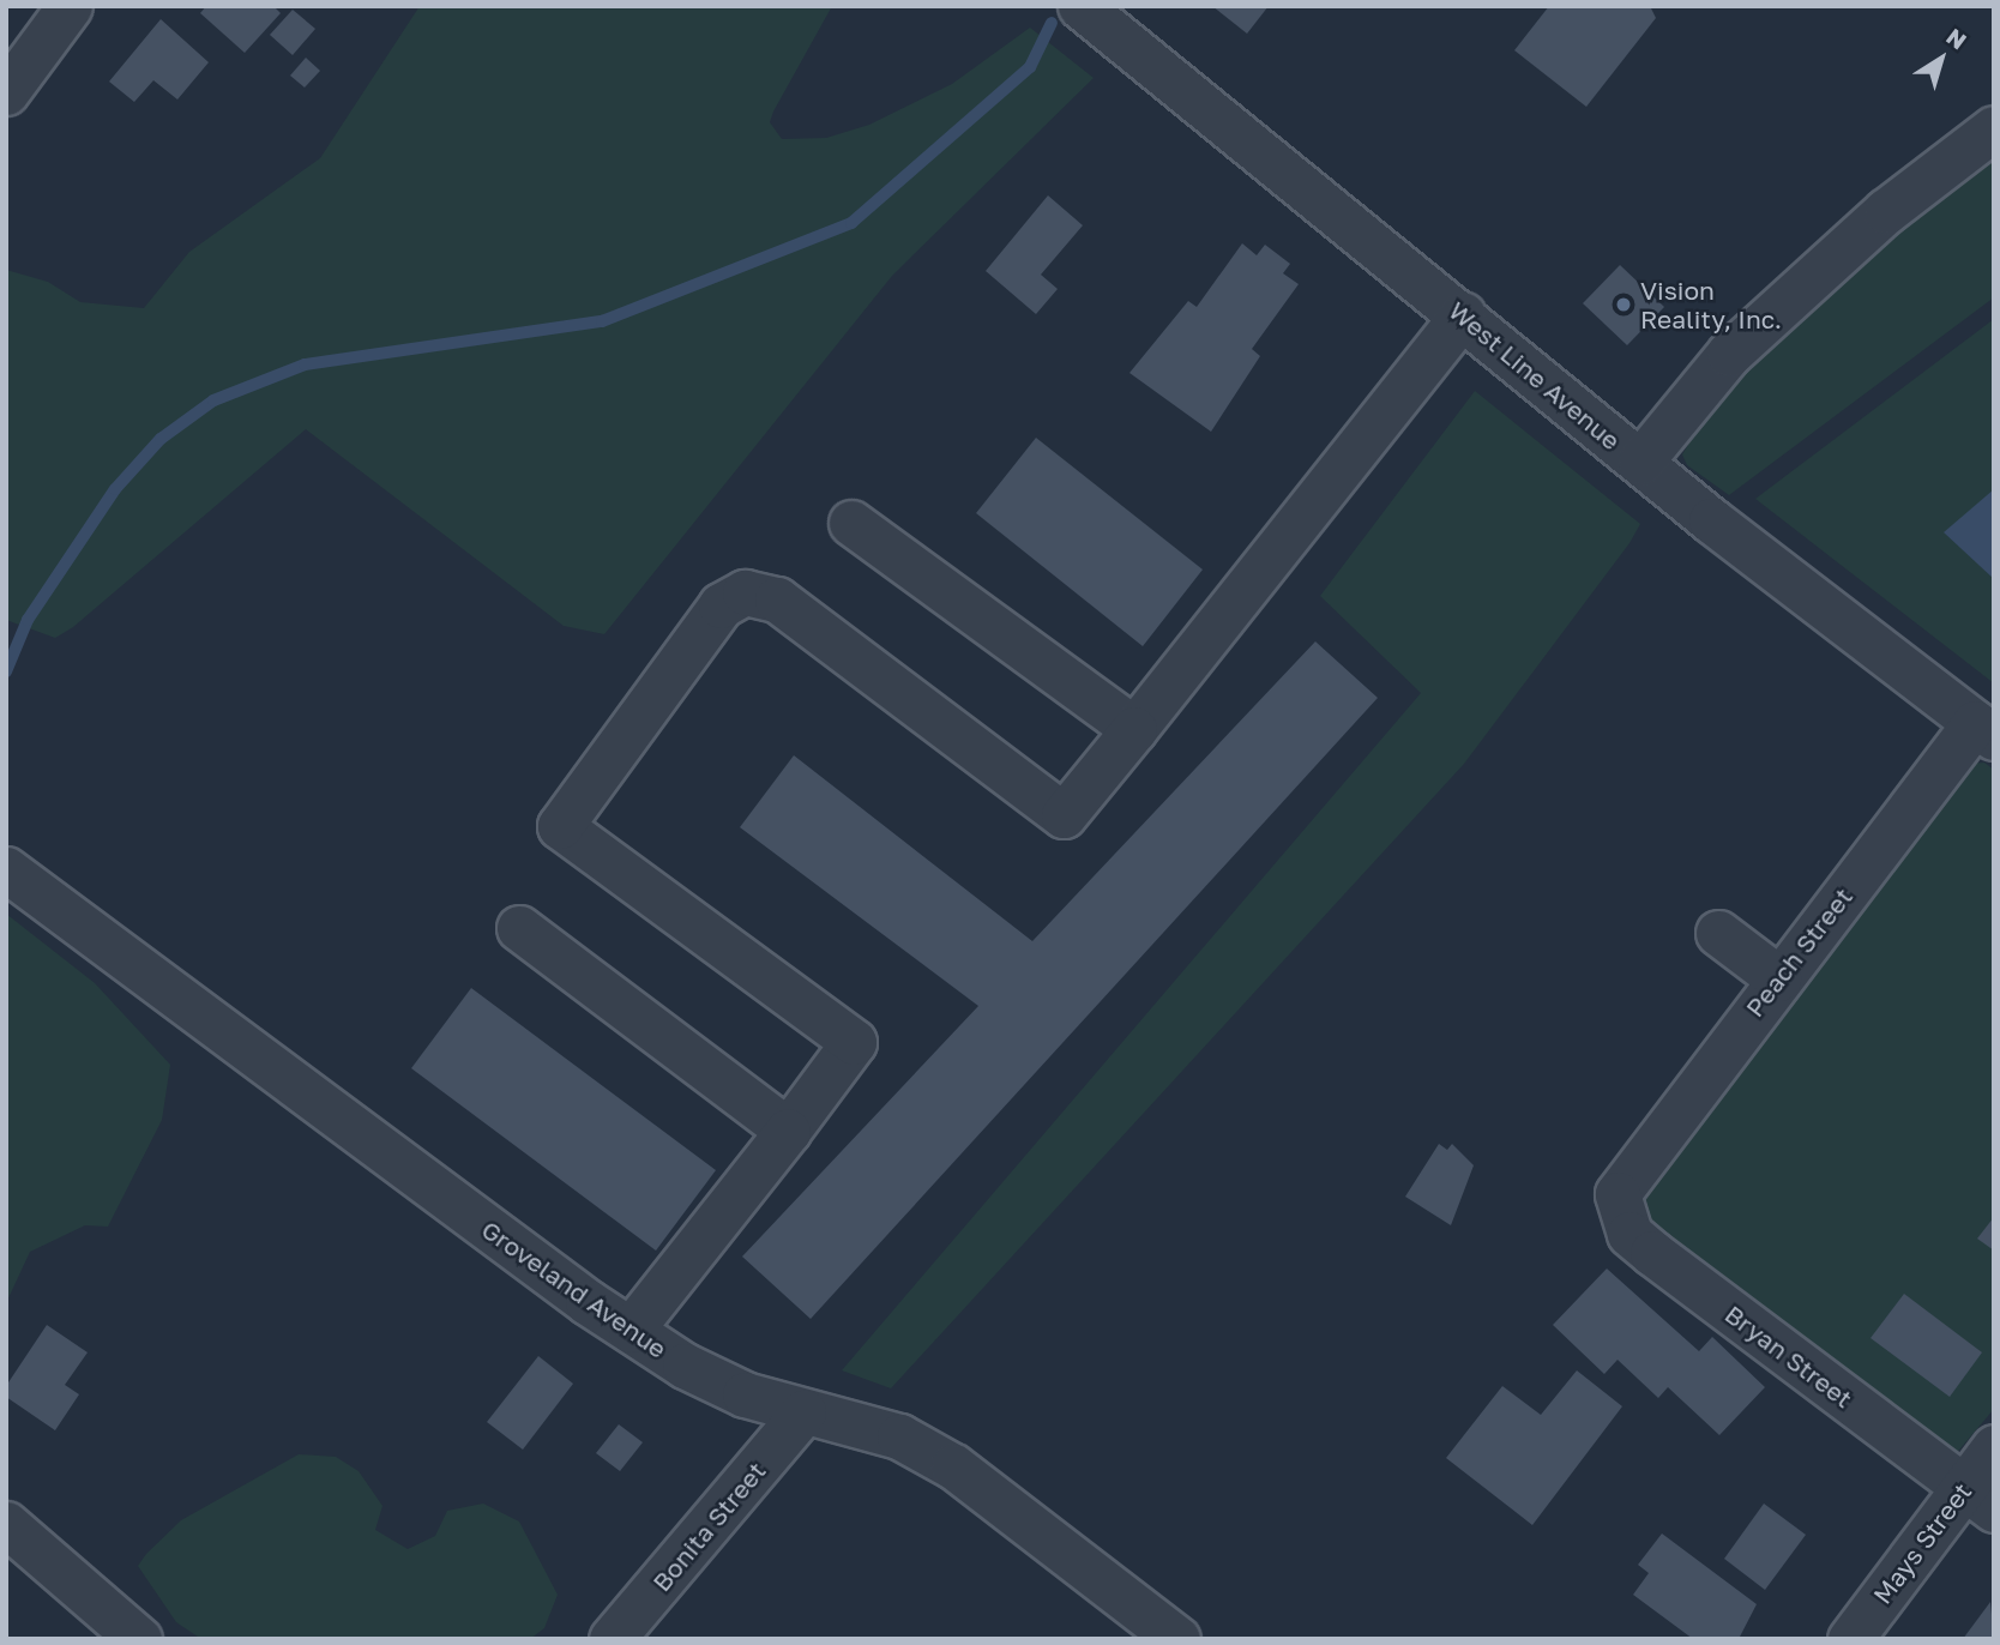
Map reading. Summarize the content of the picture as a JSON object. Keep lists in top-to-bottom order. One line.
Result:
{"streets":{"street":["West Line Avenue","Peach Street","Groveland Avenue","Bryan Street","Bonita Street","Mays Street"]},"crossings":[["West Line Avenue","Peach Street"],["Peach Street","Bryan Street"],["Groveland Avenue","Bonita Street"],["Bryan Street","Mays Street"]],"places":["Vision Reality, Inc."],"north":"top right"}
